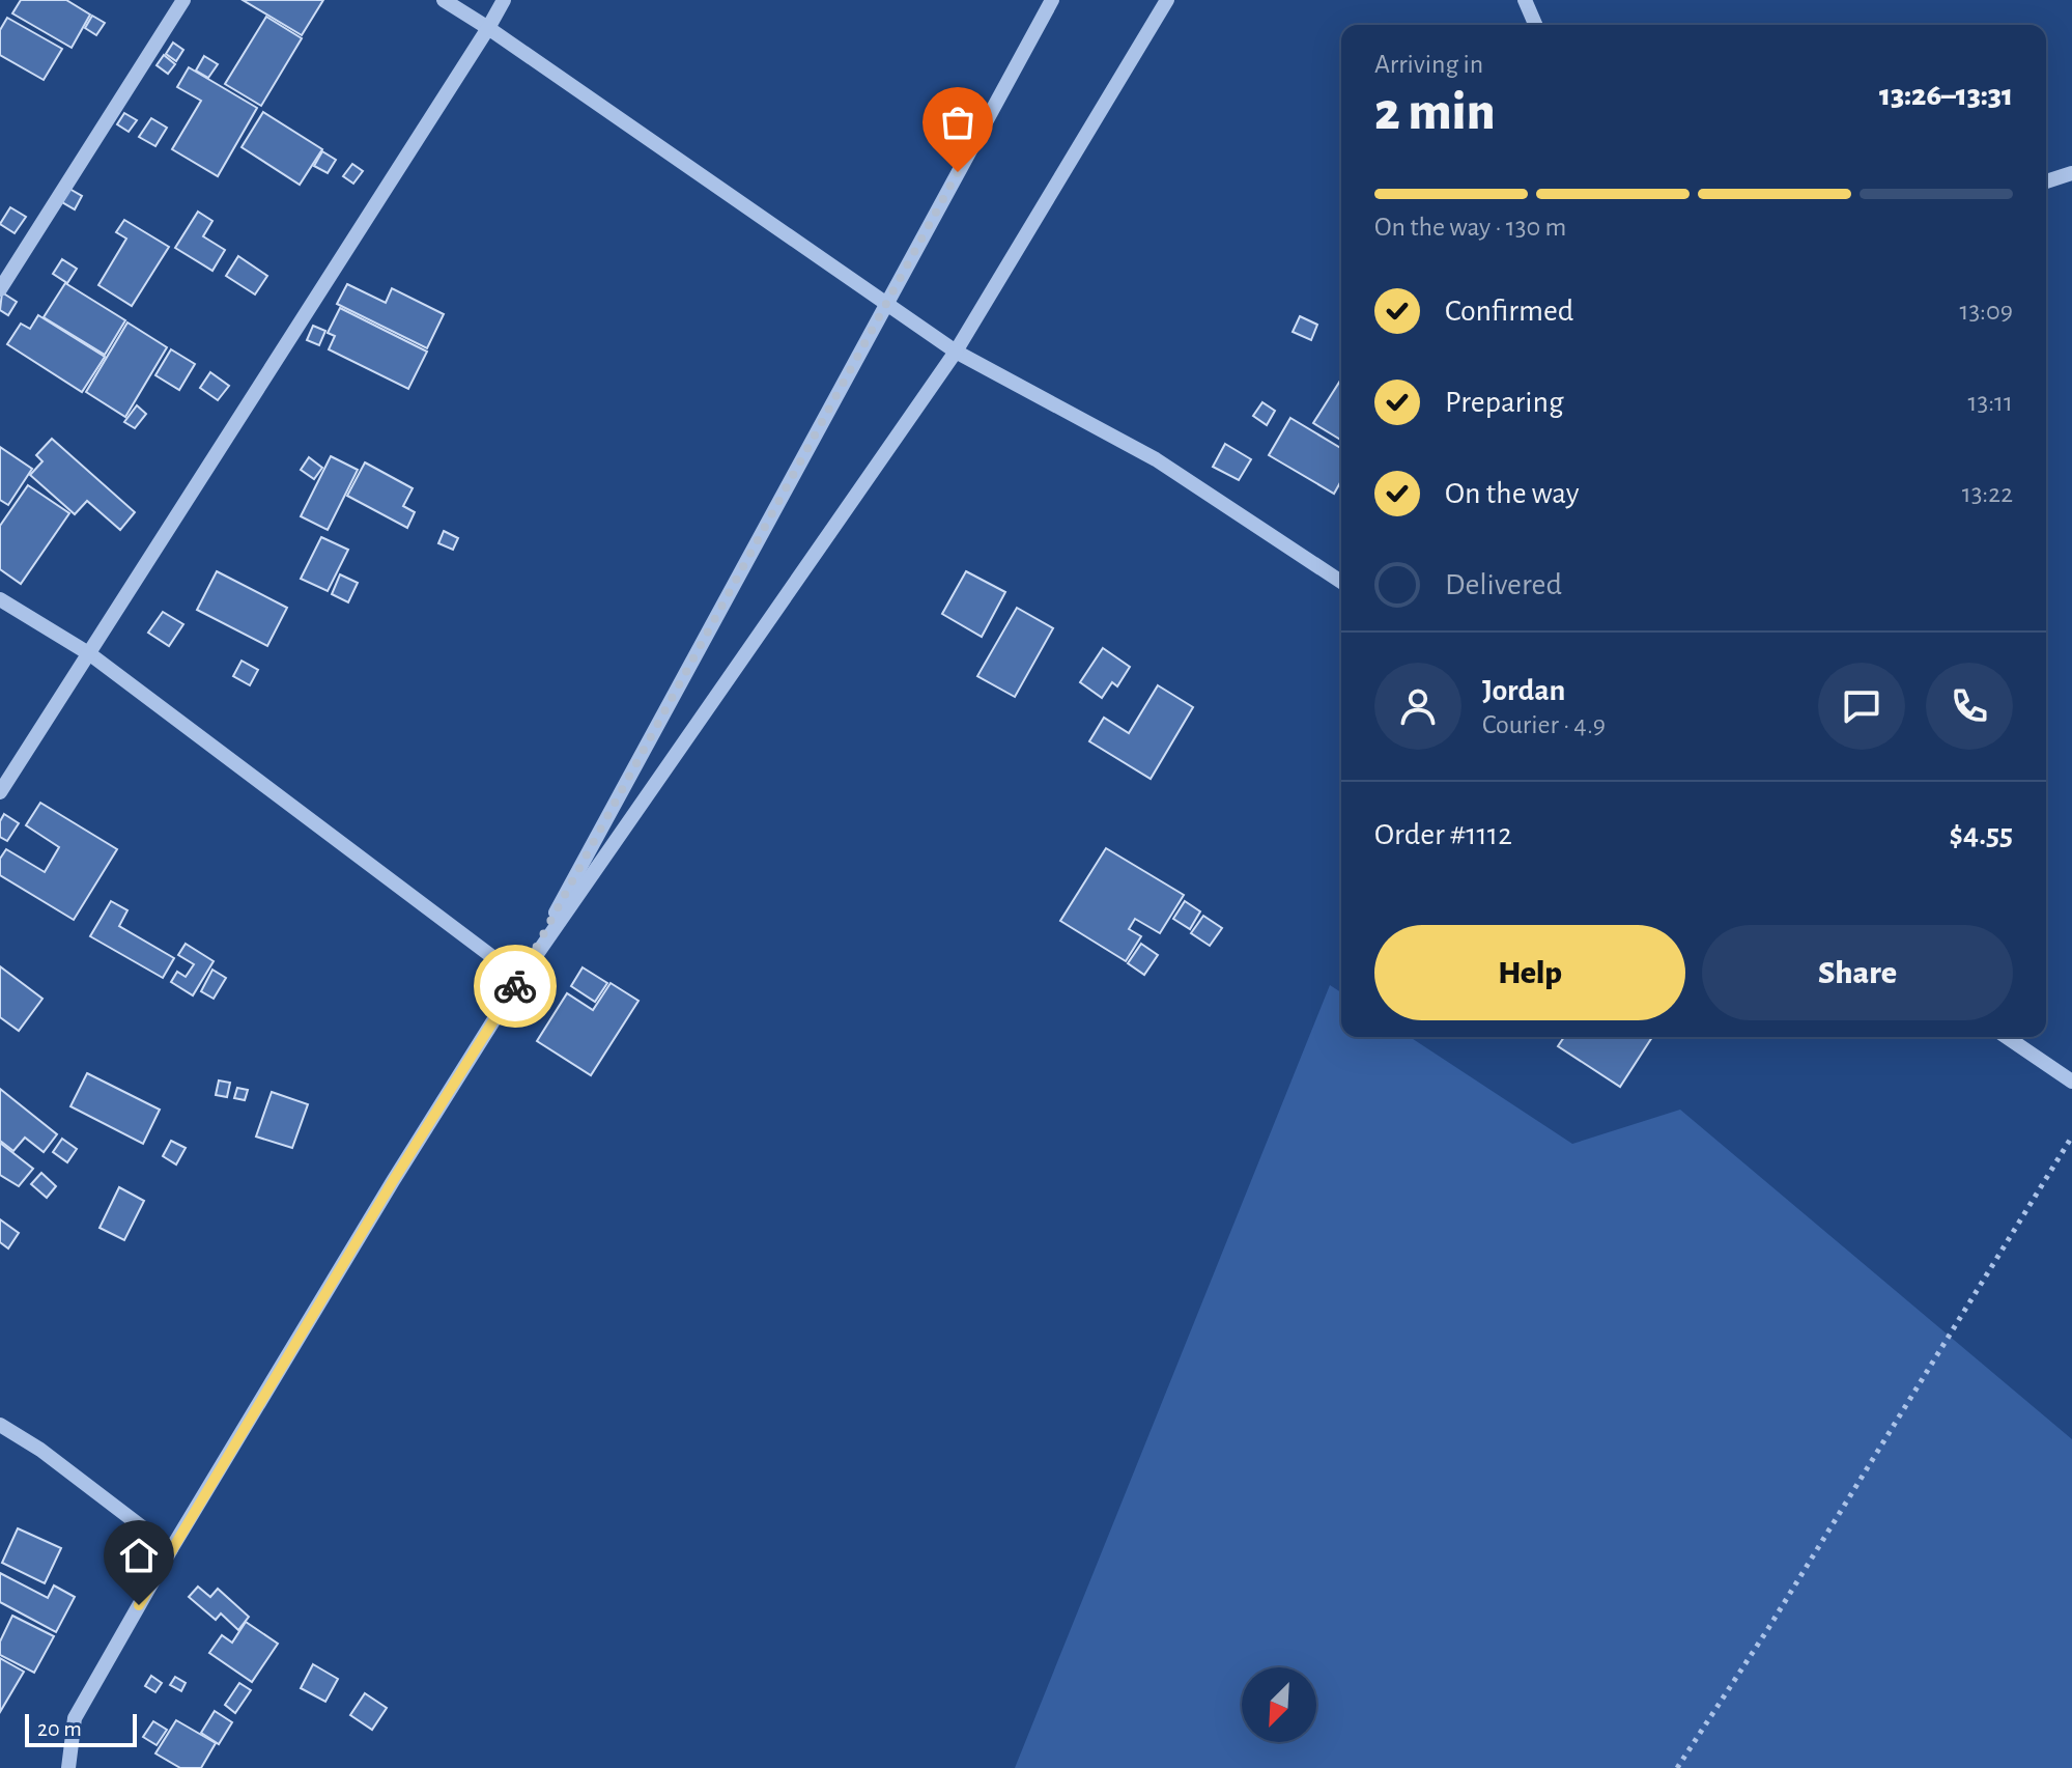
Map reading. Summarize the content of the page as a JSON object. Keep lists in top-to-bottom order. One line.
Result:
{"scale_bar":"20 m","north":"bottom left","page":{"heading":["2 min","Arriving in","13:26–13:31"],"panel":["Jordan","Courier · 4.9","Order #1112","$4.55"],"bar":"On the way · 130 m","list":[["Confirmed","13:09"],["Preparing","13:11"],["On the way","13:22"],"Delivered"],"buttons":["Help","Share"],"scale":"20 m"}}
